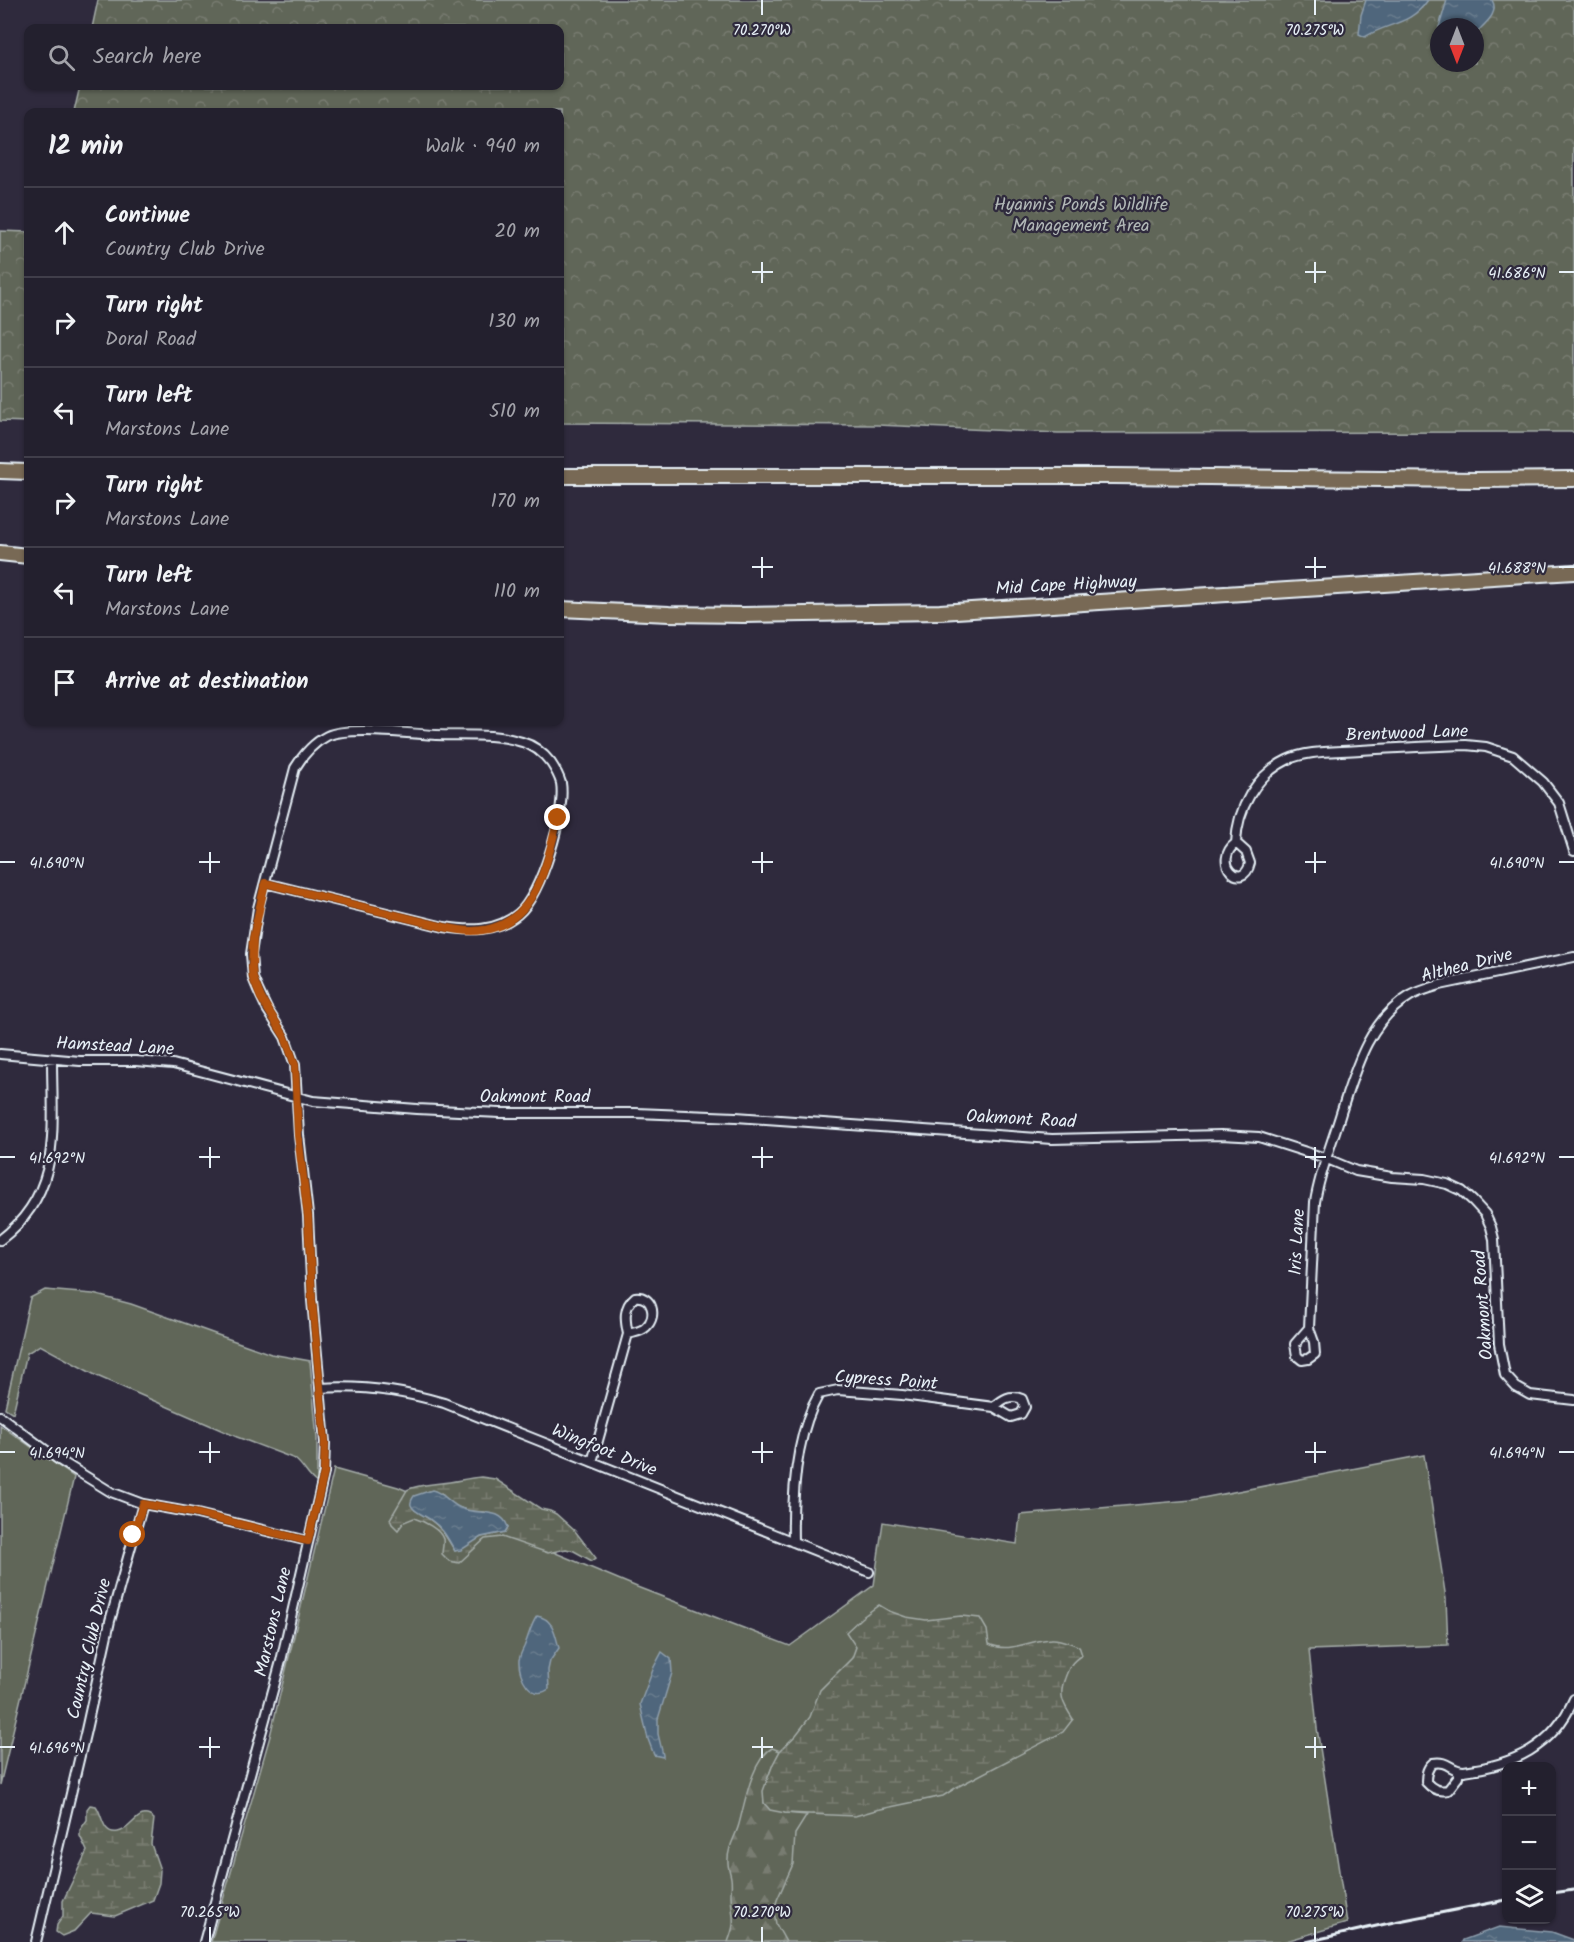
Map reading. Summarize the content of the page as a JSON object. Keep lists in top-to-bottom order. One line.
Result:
{"streets":{"highway":["Mid Cape Highway"],"street":["Brentwood Lane","Althea Drive","Hamstead Lane","Oakmont Road","Iris Lane","Cypress Point","Wingfoot Drive","Marstons Lane","Country Club Drive"]},"crossings":[["Althea Drive","Oakmont Road"],["Althea Drive","Iris Lane"],["Hamstead Lane","Oakmont Road"],["Hamstead Lane","Marstons Lane"],["Oakmont Road","Iris Lane"],["Oakmont Road","Marstons Lane"],["Cypress Point","Wingfoot Drive"],["Wingfoot Drive","Marstons Lane"]],"parks":["Hyannis Ponds Wildlife Management Area"],"north":"bottom","page":{"search":"Search here","heading":["12 min","Walk · 940 m"],"list":[["Continue","Country Club Drive","20 m"],["Turn right","Doral Road","130 m"],["Turn left","Marstons Lane","510 m"],["Turn right","Marstons Lane","170 m"],["Turn left","Marstons Lane","110 m"],"Arrive at destination"],"map_buttons":["+","−"]},"coordinates":["70.270°W","70.275°W","41.686°N","41.688°N","41.690°N","41.692°N","41.694°N","41.696°N","70.265°W"]}
